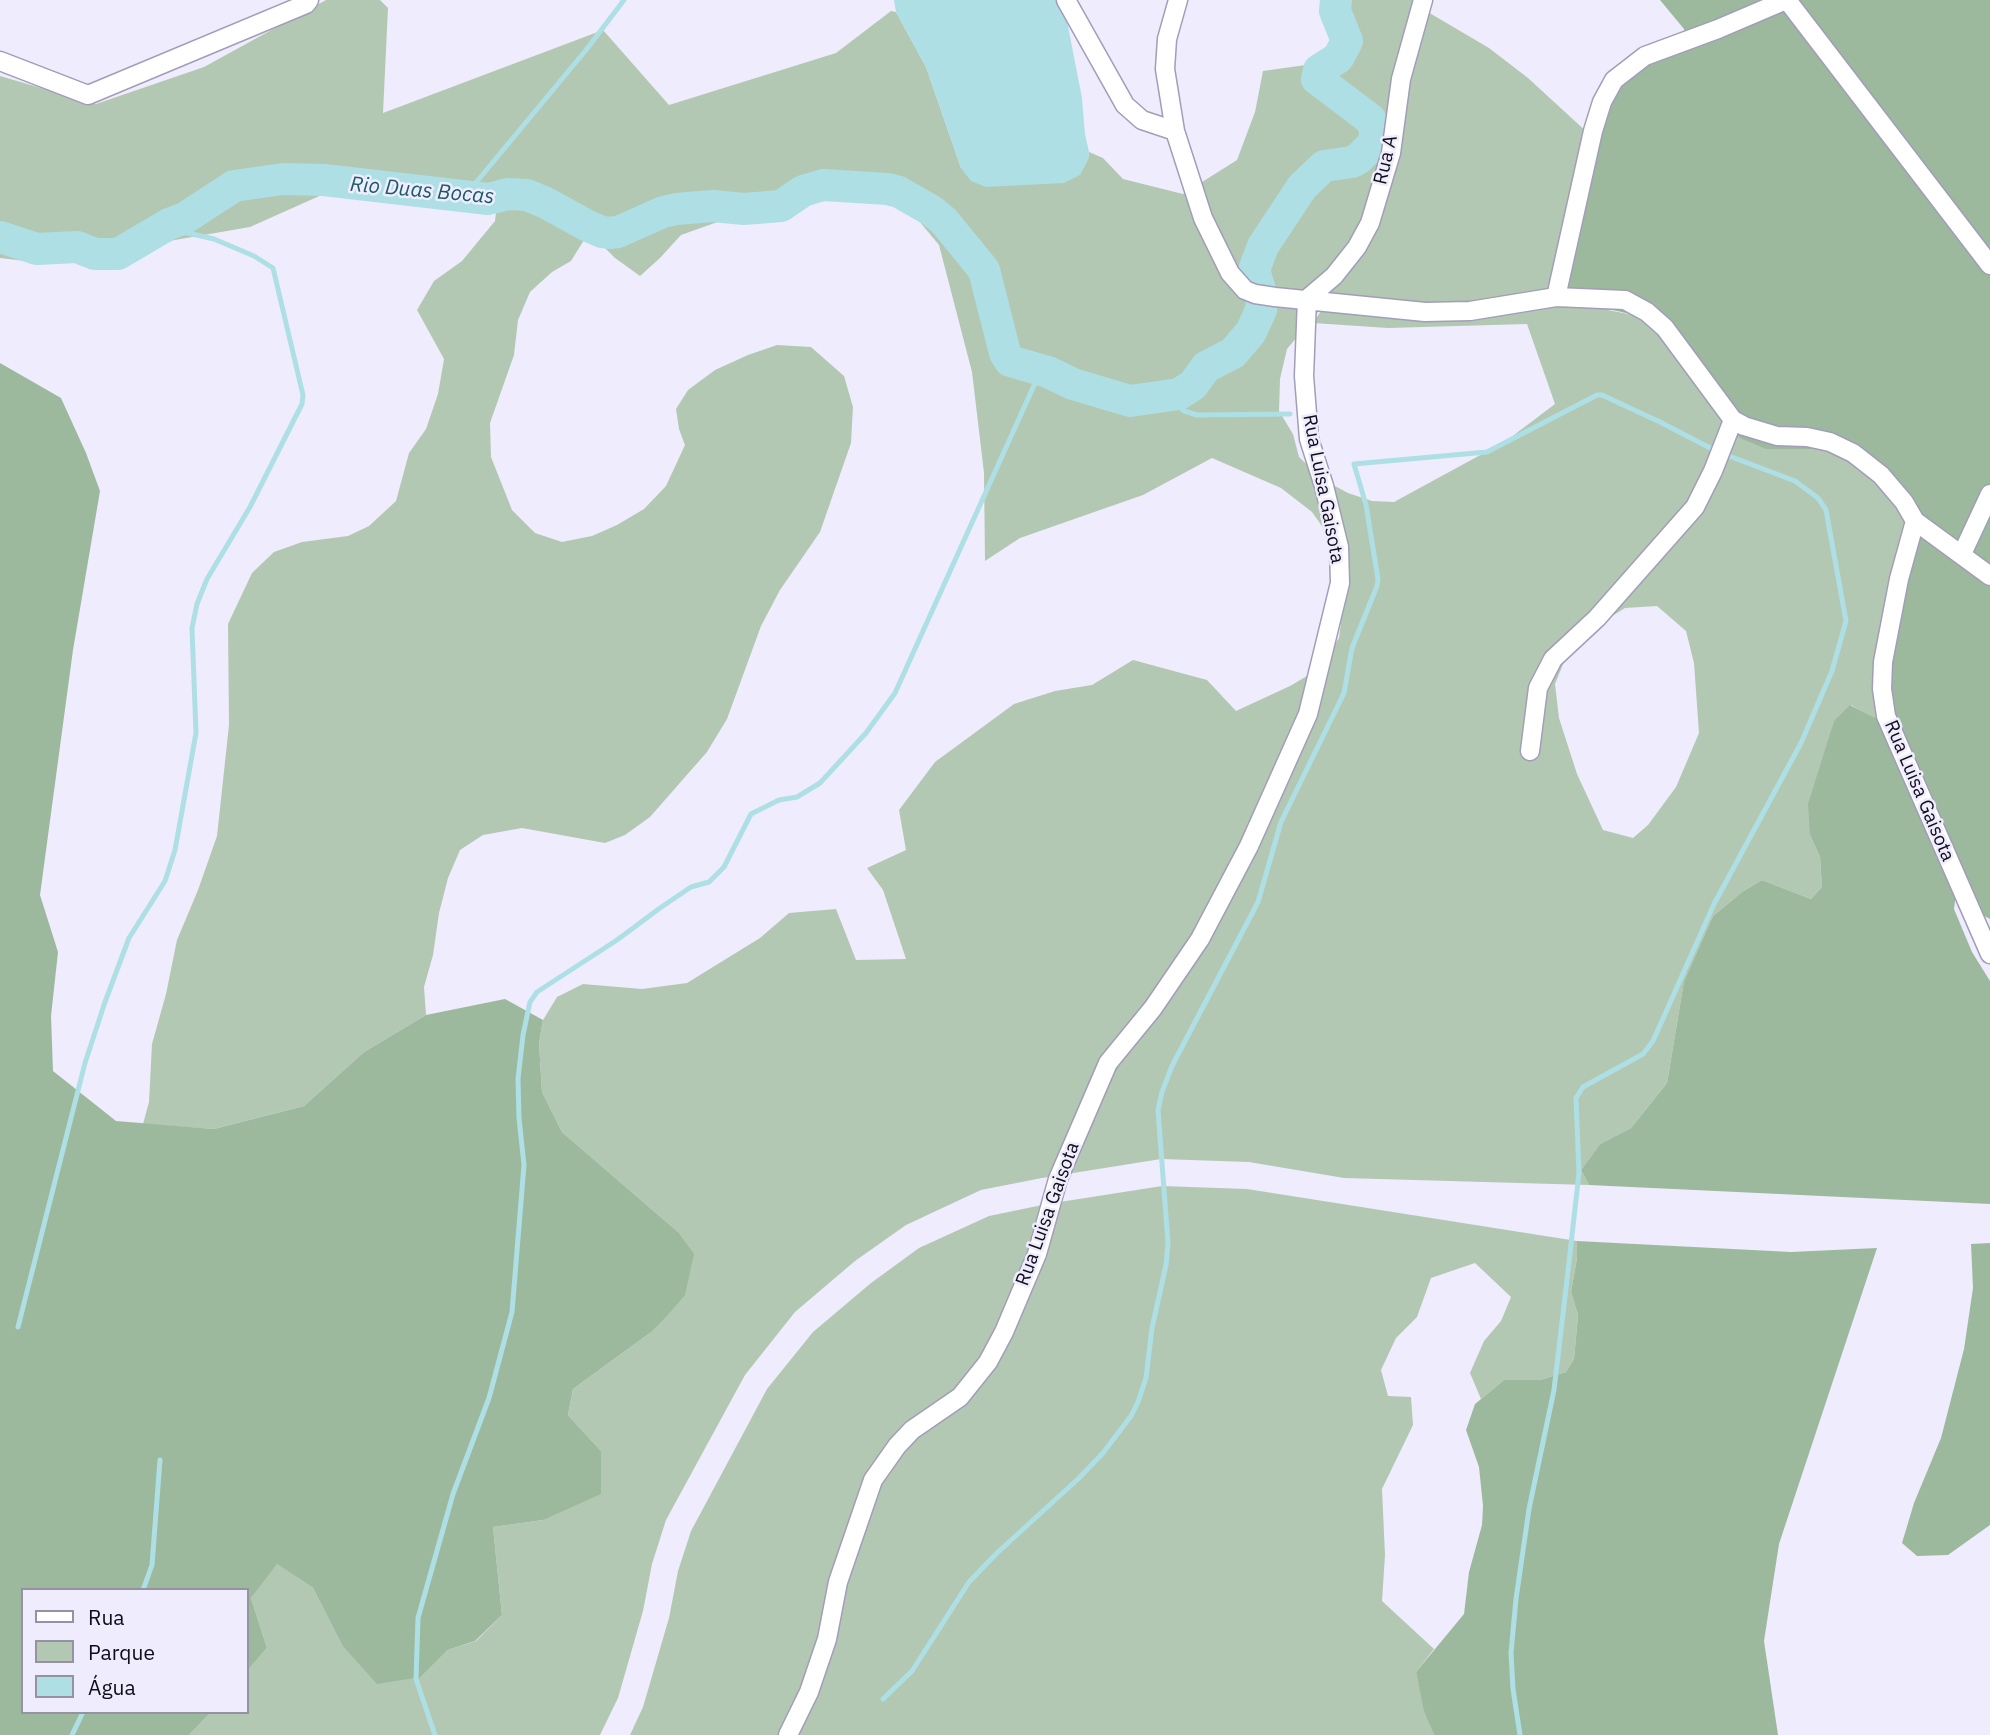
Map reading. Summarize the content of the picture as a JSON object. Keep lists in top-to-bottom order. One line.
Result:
{"streets":{"street":["Rua A","Rua Luisa Gaisota"]},"crossings":[["Rua A","Rua Luisa Gaisota"]],"water":["Rio Duas Bocas"],"legend":["Rua","Parque","Água"]}
